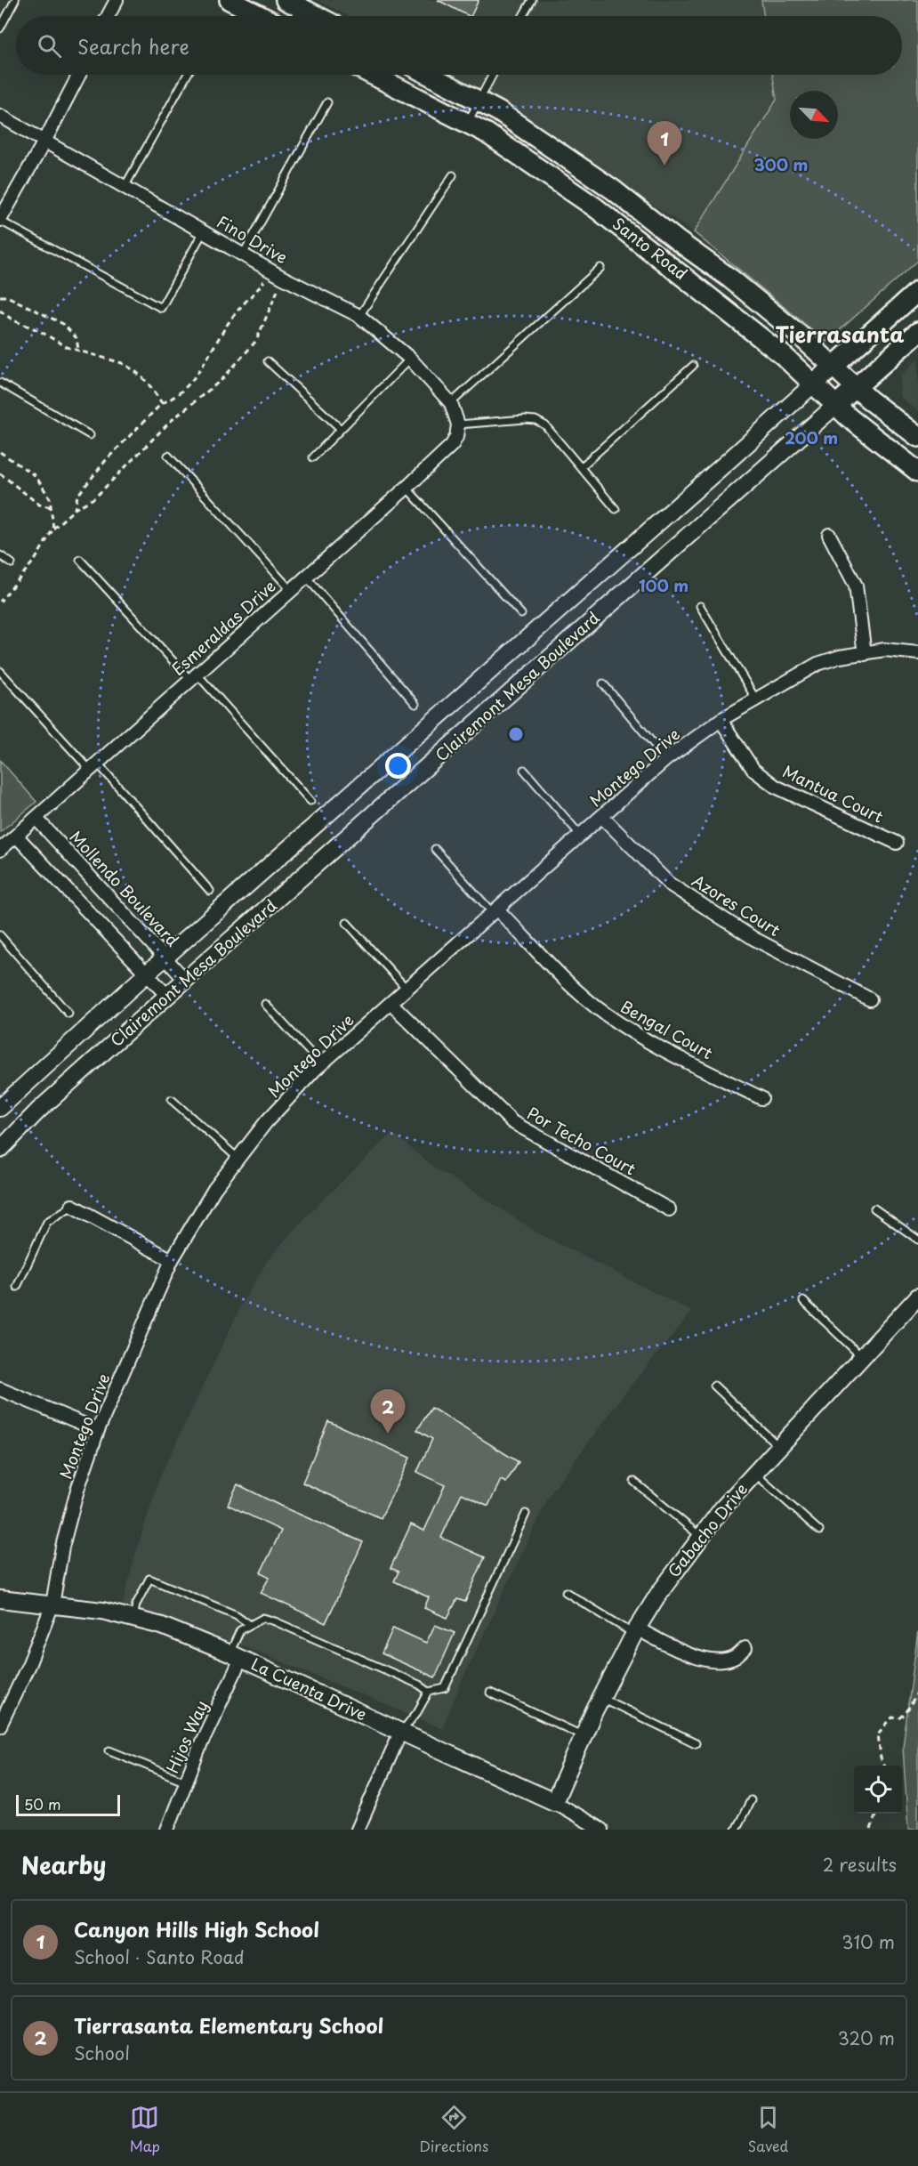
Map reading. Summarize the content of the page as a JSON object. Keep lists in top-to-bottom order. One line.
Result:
{"streets":{"main road":["Santo Road","Clairemont Mesa Boulevard","Gabacho Drive","La Cuenta Drive"],"street":["Fino Drive","Esmeraldas Drive","Montego Drive","Mantua Court","Mollendo Boulevard","Azores Court","Bengal Court","Por Techo Court","Hijos Way"]},"crossings":[["Fino Drive","Esmeraldas Drive"],["Santo Road","Clairemont Mesa Boulevard"],["Esmeraldas Drive","Mollendo Boulevard"],["Clairemont Mesa Boulevard","Mollendo Boulevard"],["Montego Drive","Mantua Court"],["Montego Drive","Azores Court"],["Montego Drive","Bengal Court"],["Montego Drive","Por Techo Court"],["Montego Drive","La Cuenta Drive"],["Gabacho Drive","La Cuenta Drive"],["La Cuenta Drive","Hijos Way"]],"districts":["Tierrasanta"],"scale_bar":"50 m","north":"bottom right","page":{"search":"Search here","pins":["1","2"],"scale":"50 m","heading":["Nearby","2 results"],"list":[{"mark":"1","name":"Canyon Hills High School","note":"School · Santo Road","value":"310 m"},{"mark":"2","name":"Tierrasanta Elementary School","note":"School","value":"320 m"}],"nav":["Map","Directions","Saved"]},"rings":["300 m","200 m","100 m"]}
